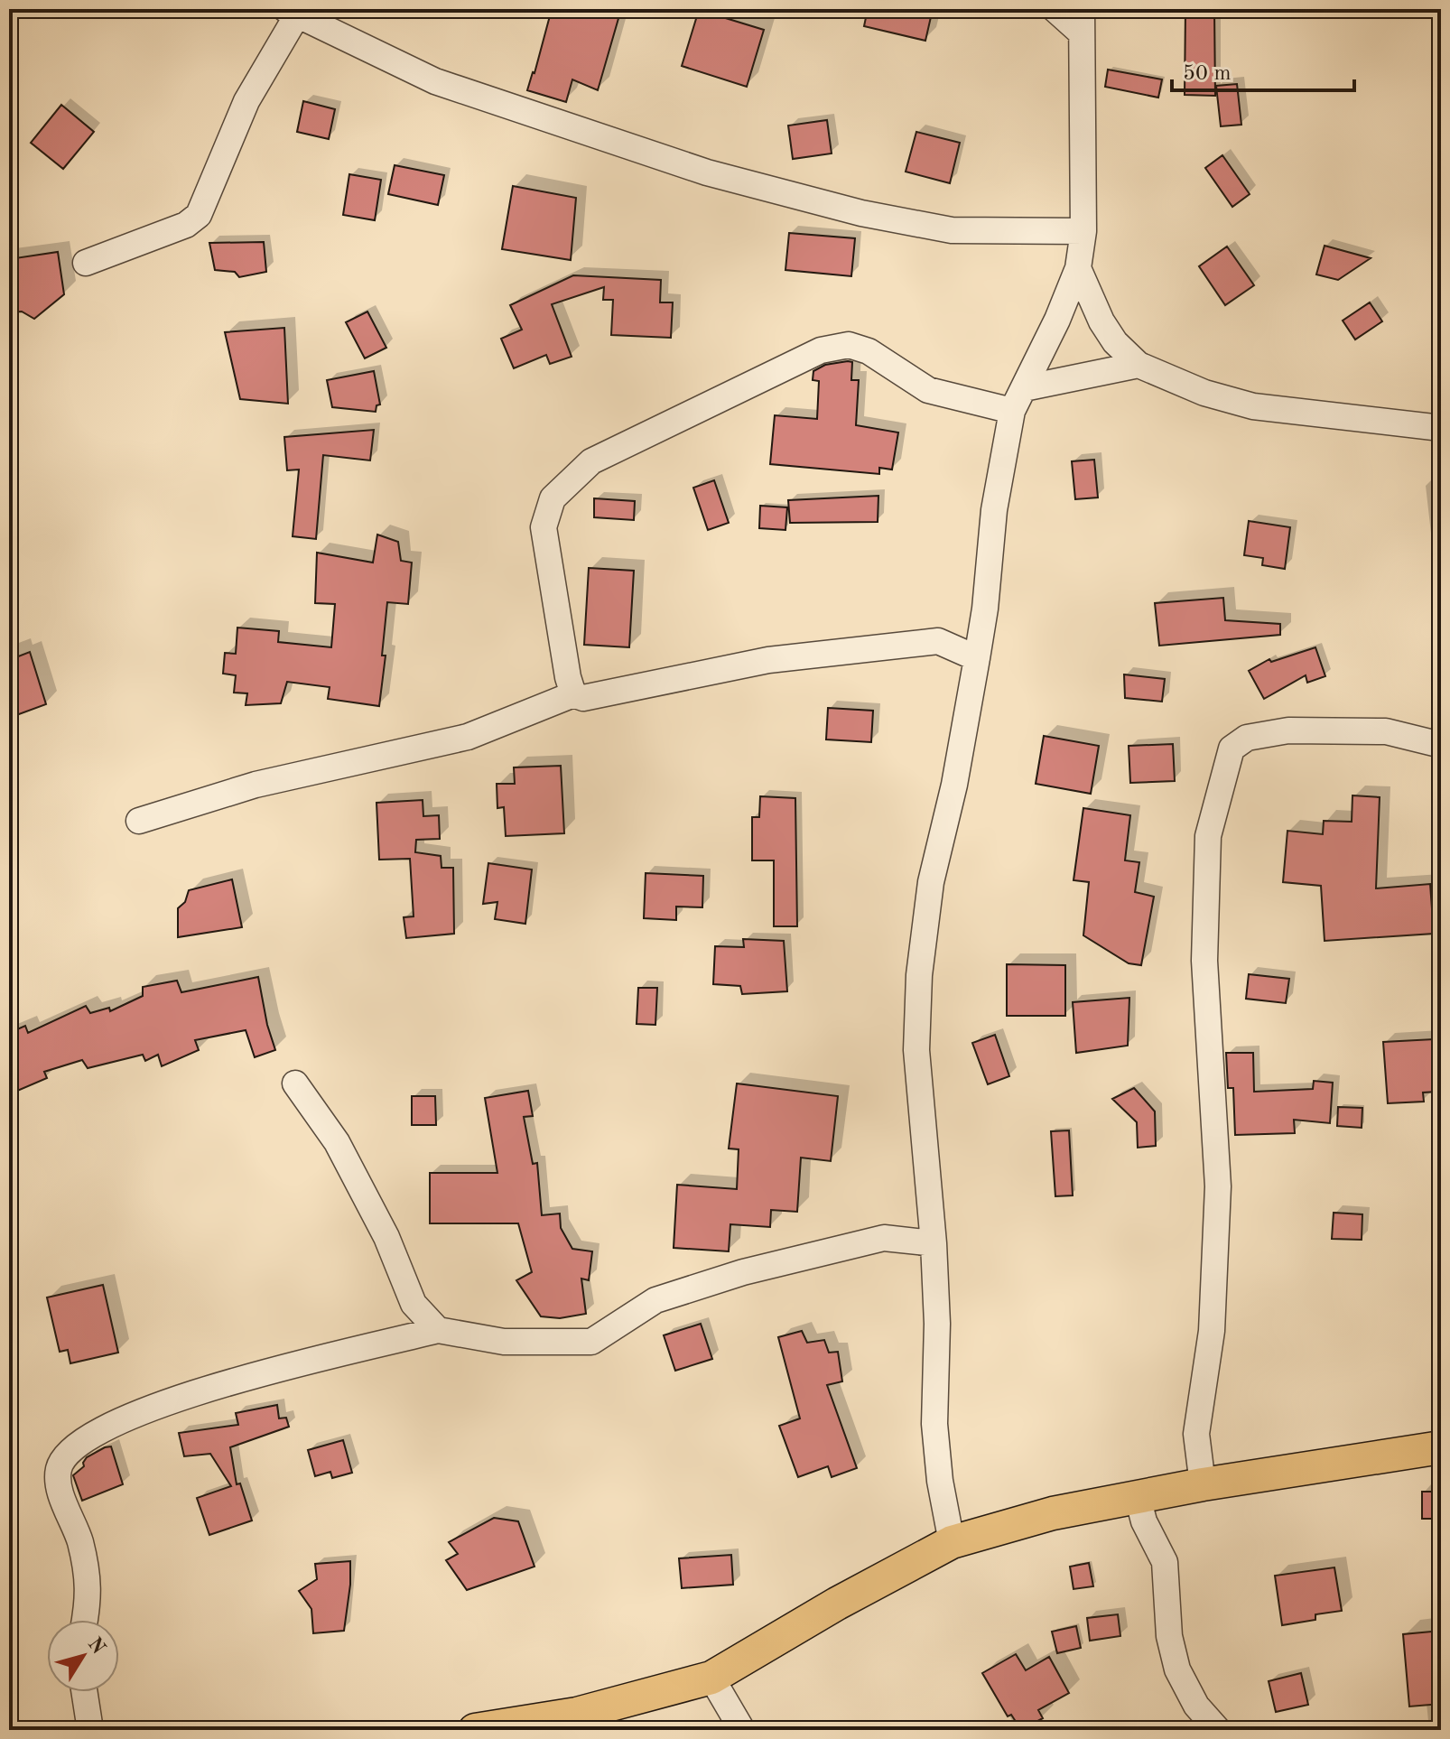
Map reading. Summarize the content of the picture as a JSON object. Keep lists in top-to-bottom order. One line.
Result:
{"scale_bar":"50 m","north":"top right"}
